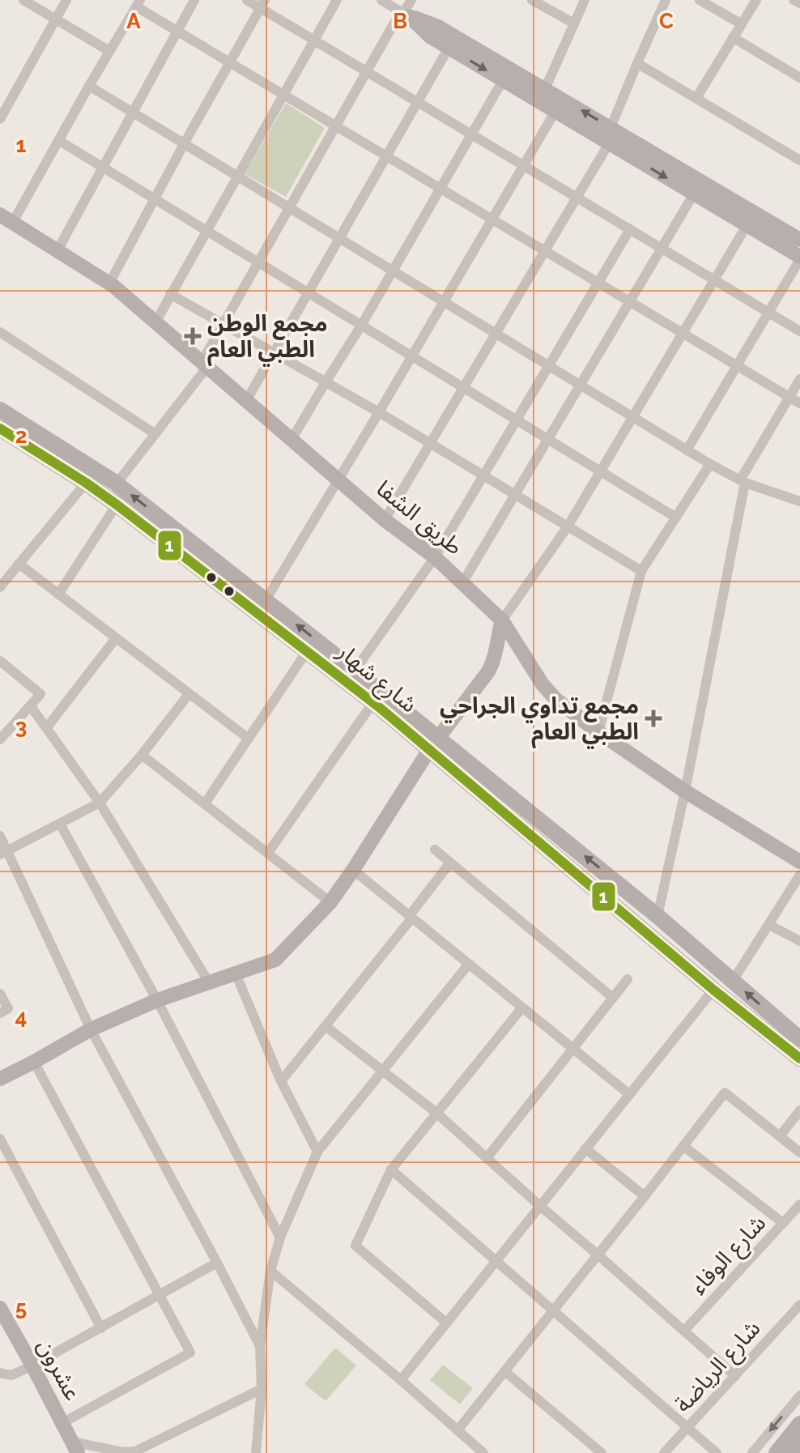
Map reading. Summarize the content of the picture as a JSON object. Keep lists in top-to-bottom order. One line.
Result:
{"streets":{"main road":["شارع شهار"],"street":["طريق الشفا","شارع الوفاء","شارع الرياضة","عشرون"]},"places":{"health":["مجمع الوطن الطبي العام","مجمع تداوي الجراحي الطبي العام"]},"lines":["transit line 1"],"grid":{"columns":["A","B","C"],"rows":["1","2","3","4","5"]}}
